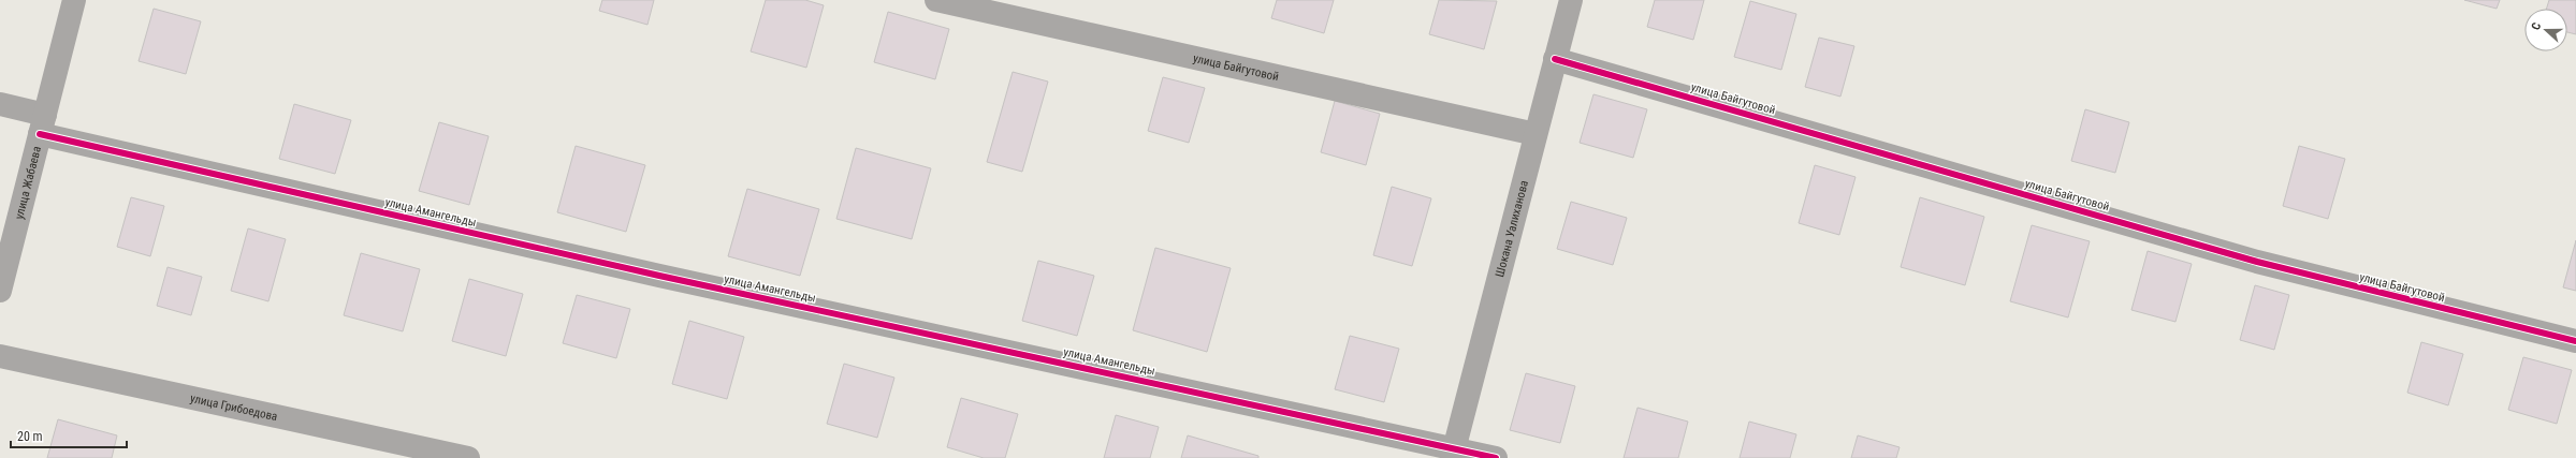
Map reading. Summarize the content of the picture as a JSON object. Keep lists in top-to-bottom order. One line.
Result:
{"streets":{"street":["улица Байгутовой","улица Жабаева","улица Амангельды","Шокана Уалиханова","улица Грибоедова"]},"crossings":[["улица Байгутовой","Шокана Уалиханова"],["улица Жабаева","улица Амангельды"],["улица Амангельды","Шокана Уалиханова"]],"scale_bar":"20 m","north":"left"}
